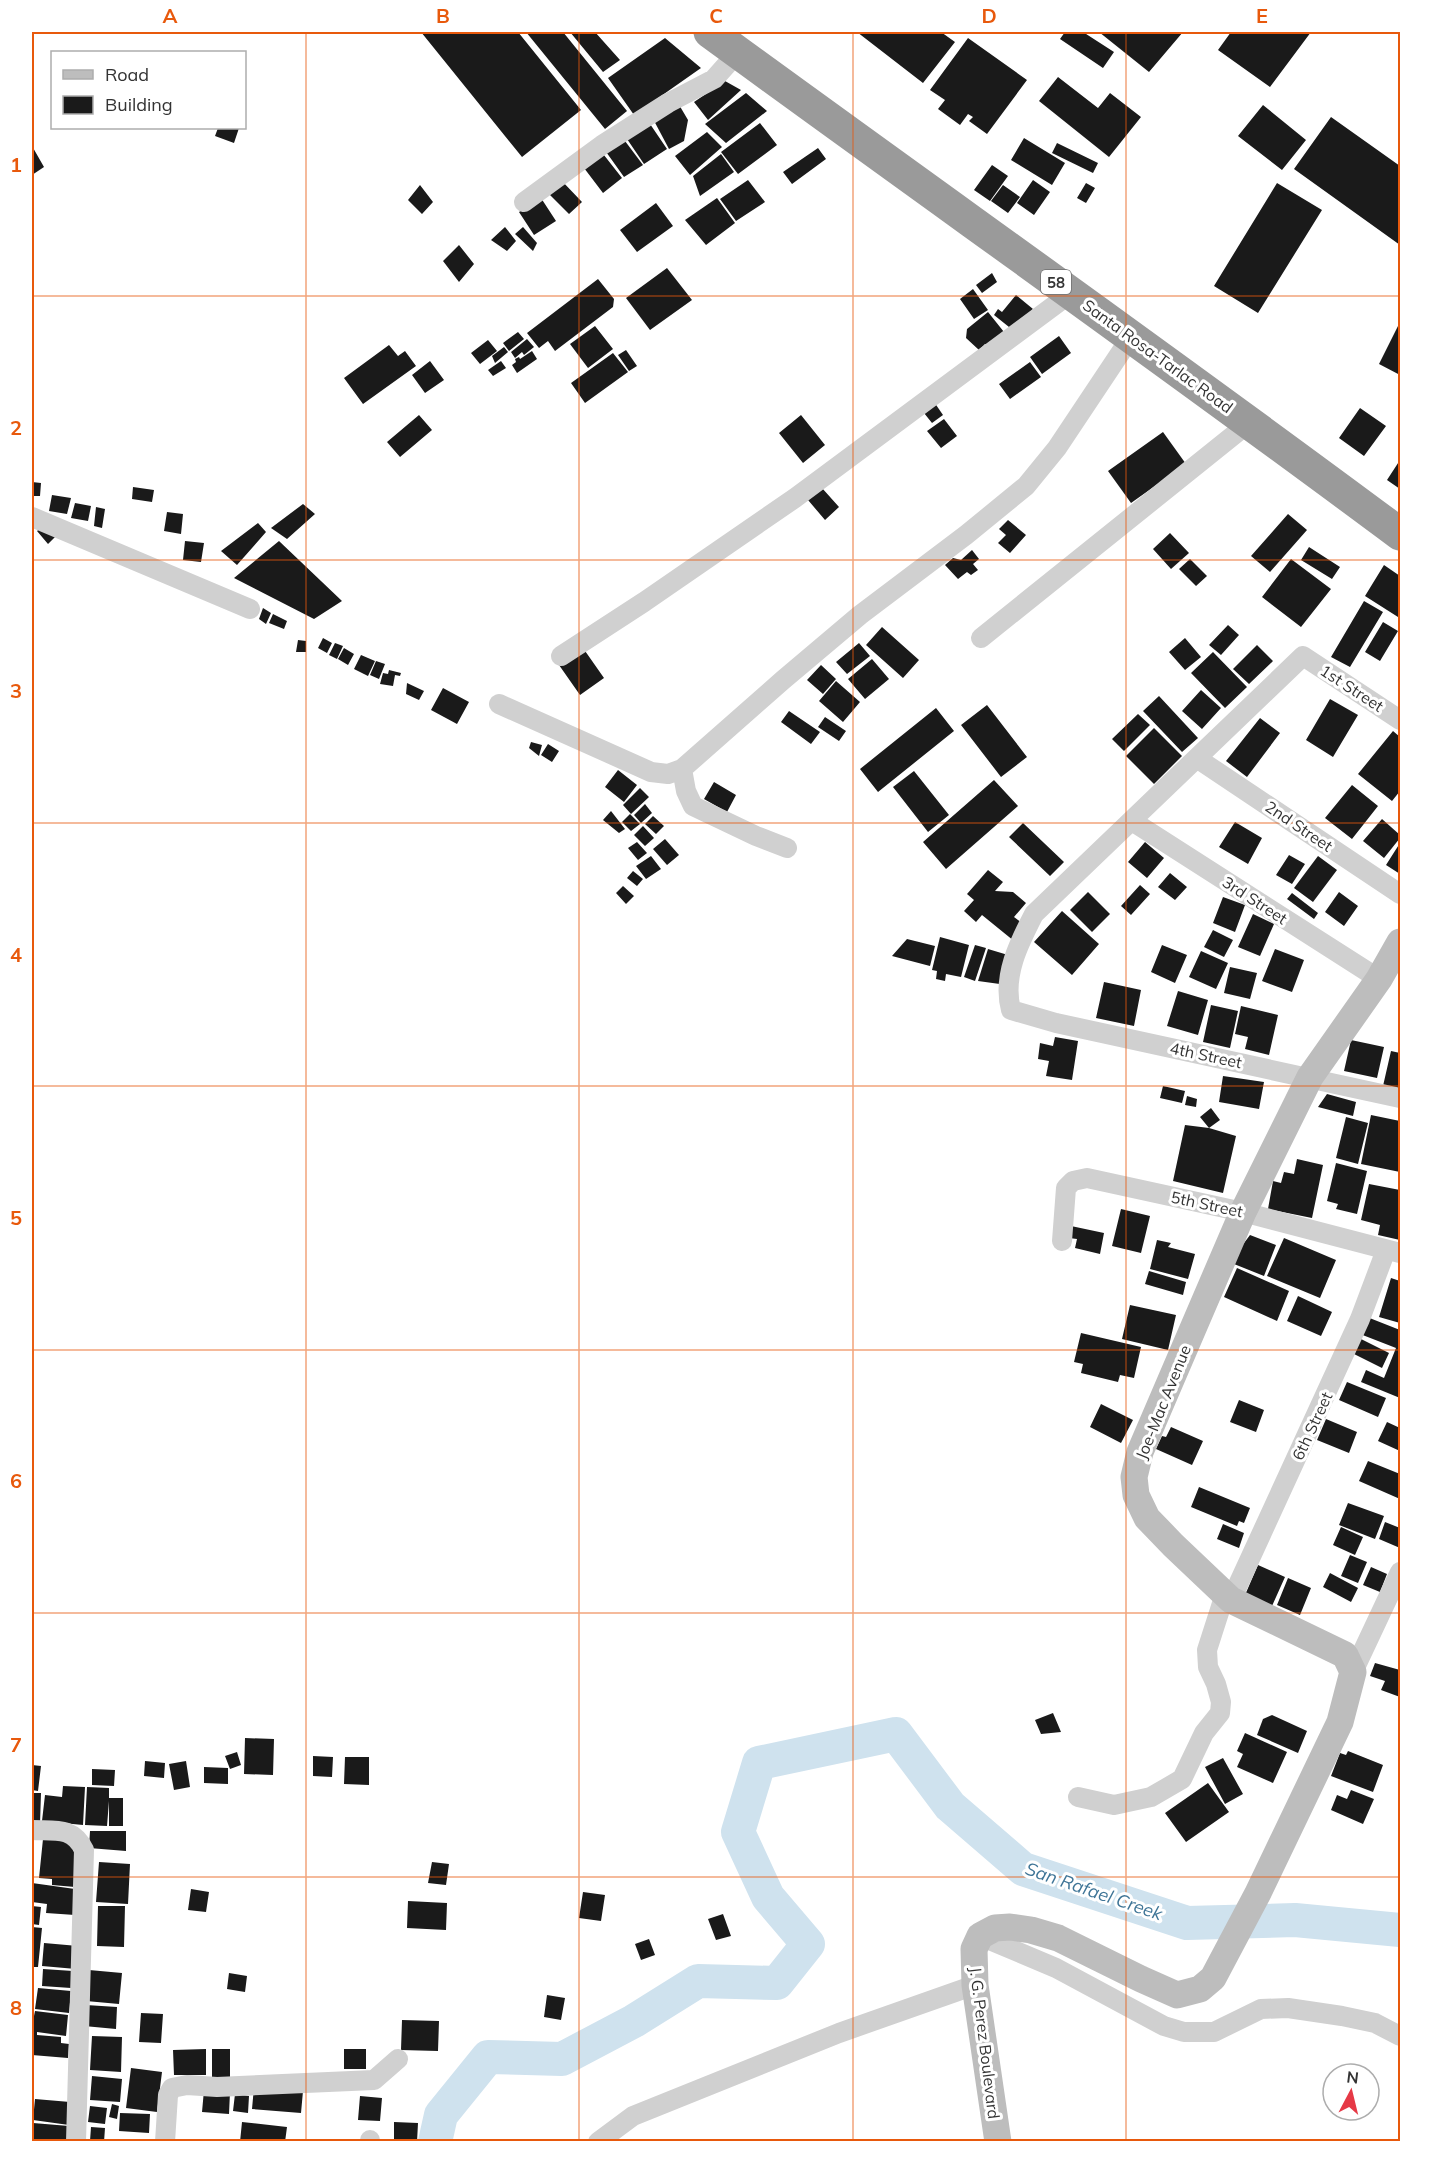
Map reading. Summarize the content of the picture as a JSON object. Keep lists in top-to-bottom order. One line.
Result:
{"streets":{"highway":["58","Santa Rosa-Tarlac Road"],"street":["1st Street","2nd Street","3rd Street","4th Street","5th Street","Joe-Mac Avenue","6th Street","J. G. Perez Boulevard"]},"crossings":[["1st Street","2nd Street"],["3rd Street","4th Street"],["3rd Street","Joe-Mac Avenue"],["4th Street","Joe-Mac Avenue"],["5th Street","Joe-Mac Avenue"],["5th Street","6th Street"],["Joe-Mac Avenue","6th Street"]],"water":["San Rafael Creek"],"legend":["Road","Building"],"north":"top","grid":{"columns":["A","B","C","D","E"],"rows":["1","2","3","4","5","6","7","8"]}}
